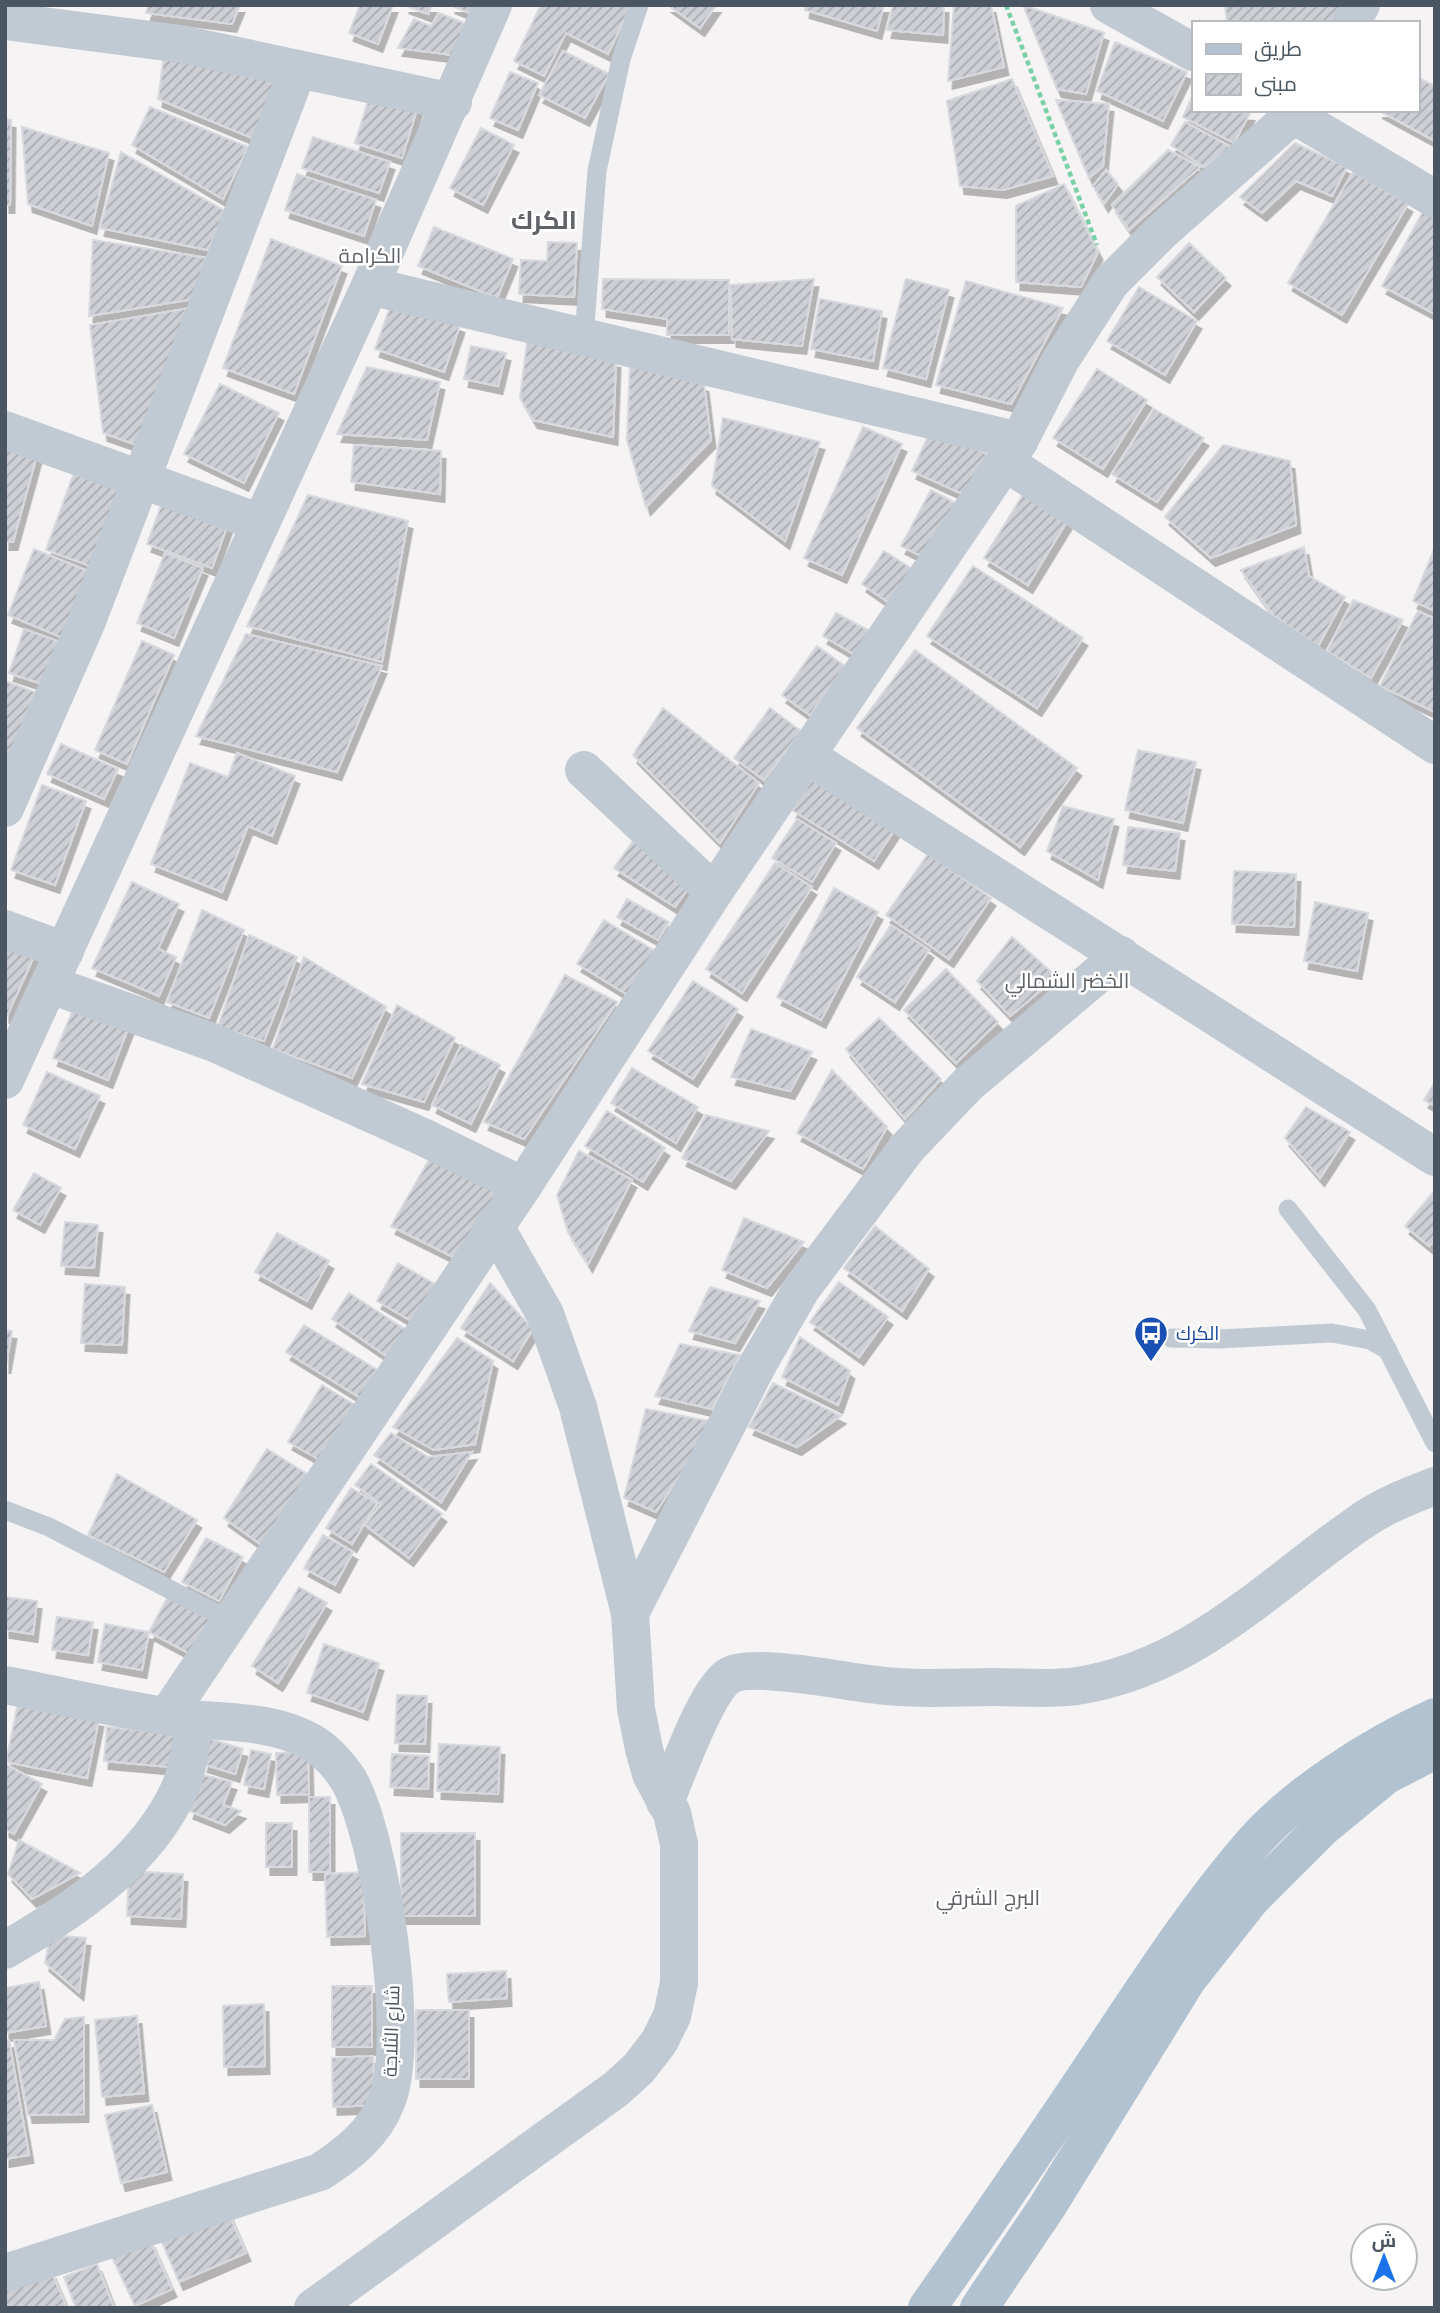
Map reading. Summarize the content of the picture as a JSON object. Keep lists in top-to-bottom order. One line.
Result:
{"streets":{"street":["شارع الثلاجة"]},"districts":["الكرك","الكرامة","الخضر الشمالي","البرج الشرقي"],"places":{"bus stop":["الكرك"]},"legend":["طريق","مبنى"],"north":"top"}
